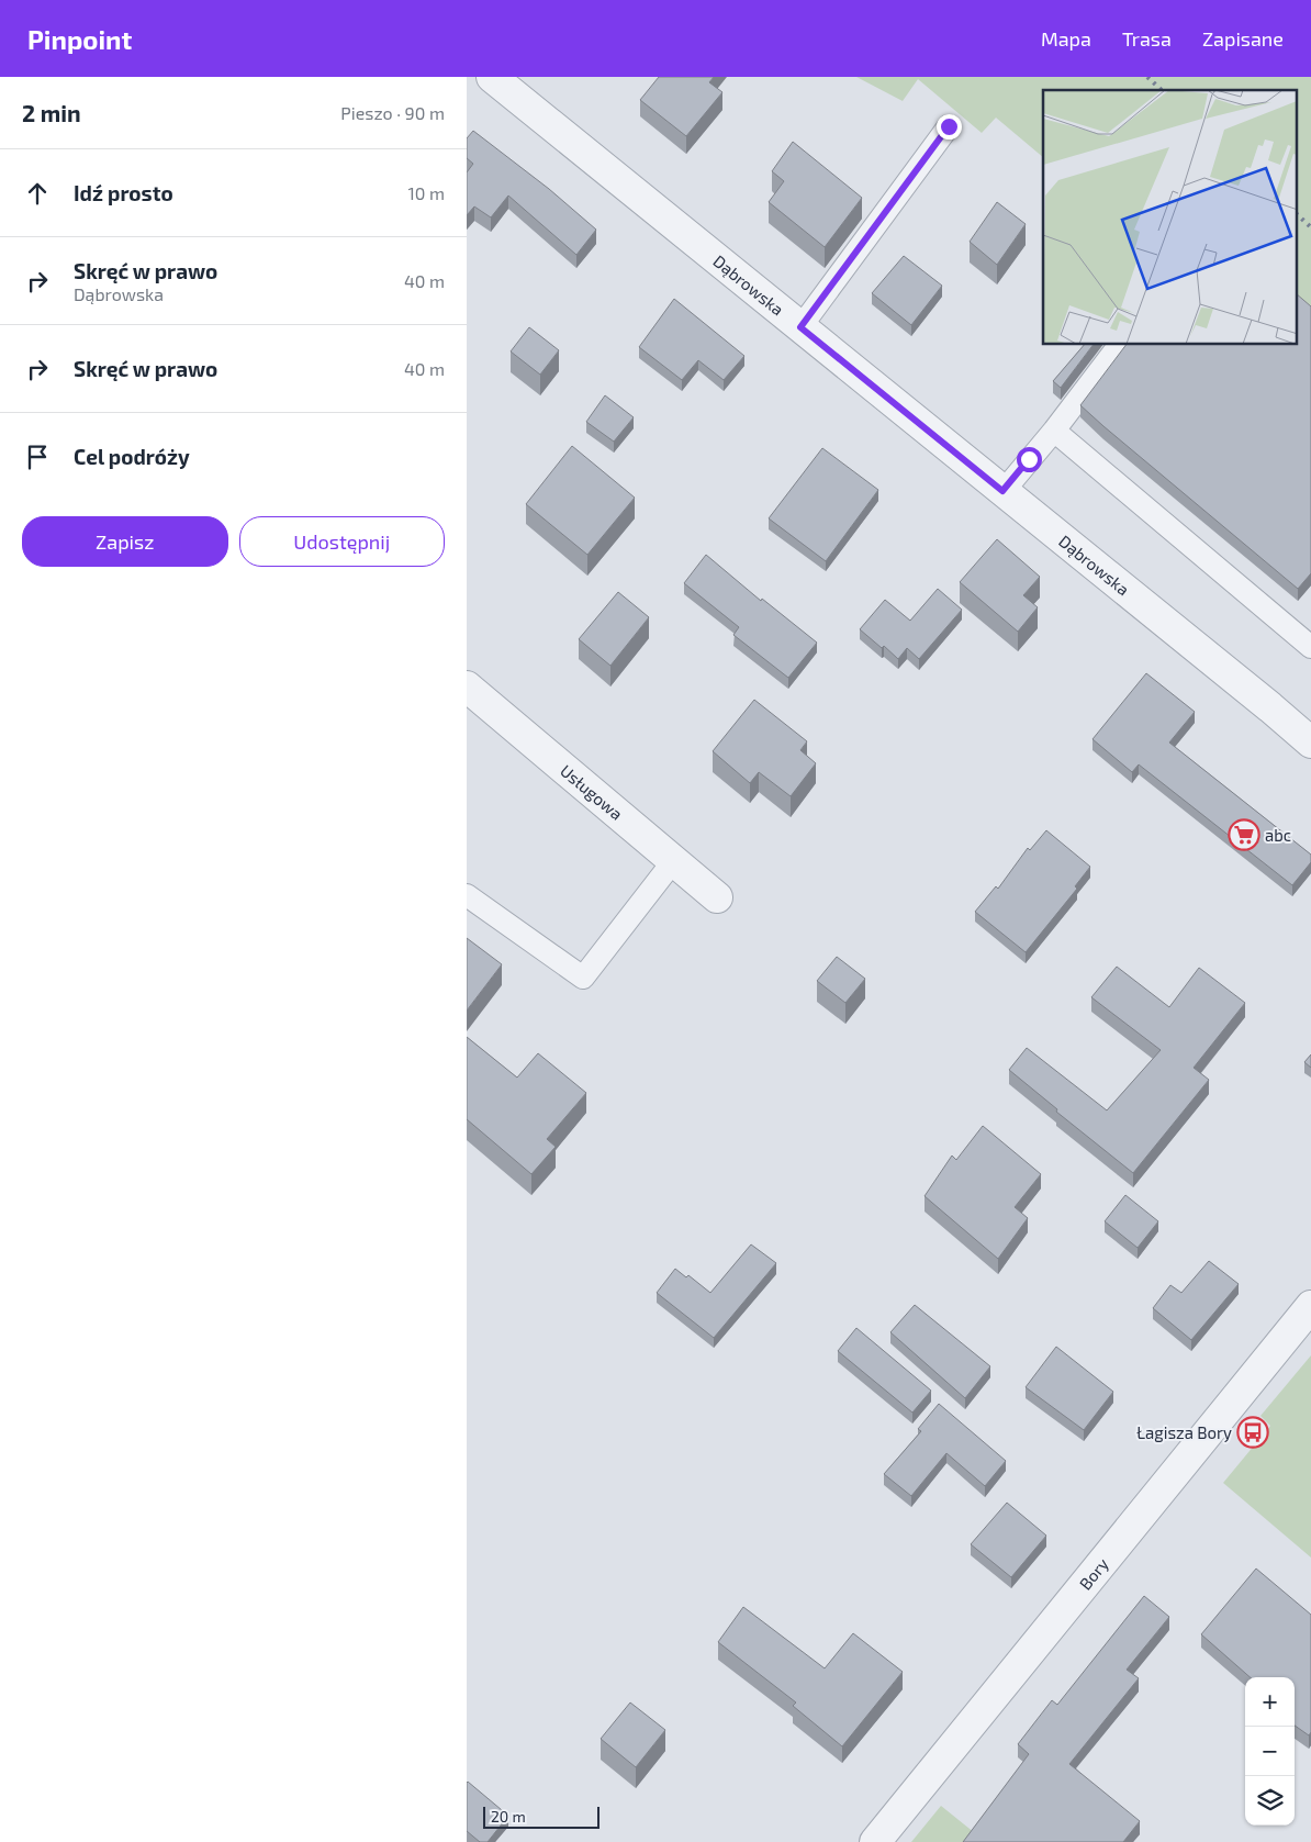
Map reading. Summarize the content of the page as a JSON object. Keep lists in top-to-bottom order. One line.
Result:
{"streets":{"street":["Dąbrowska","Usługowa","Bory"]},"places":{"supermarket":["abc"],"bus stop":["Łagisza Bory"]},"scale_bar":"20 m","page":{"header":"Pinpoint","nav":["Mapa","Trasa","Zapisane"],"heading":["2 min","Pieszo · 90 m"],"list":[["Idź prosto","10 m"],["Skręć w prawo","Dąbrowska","40 m"],["Skręć w prawo","40 m"],"Cel podróży"],"buttons":["Zapisz","Udostępnij"],"map_buttons":["+","−"],"scale":"20 m"}}
